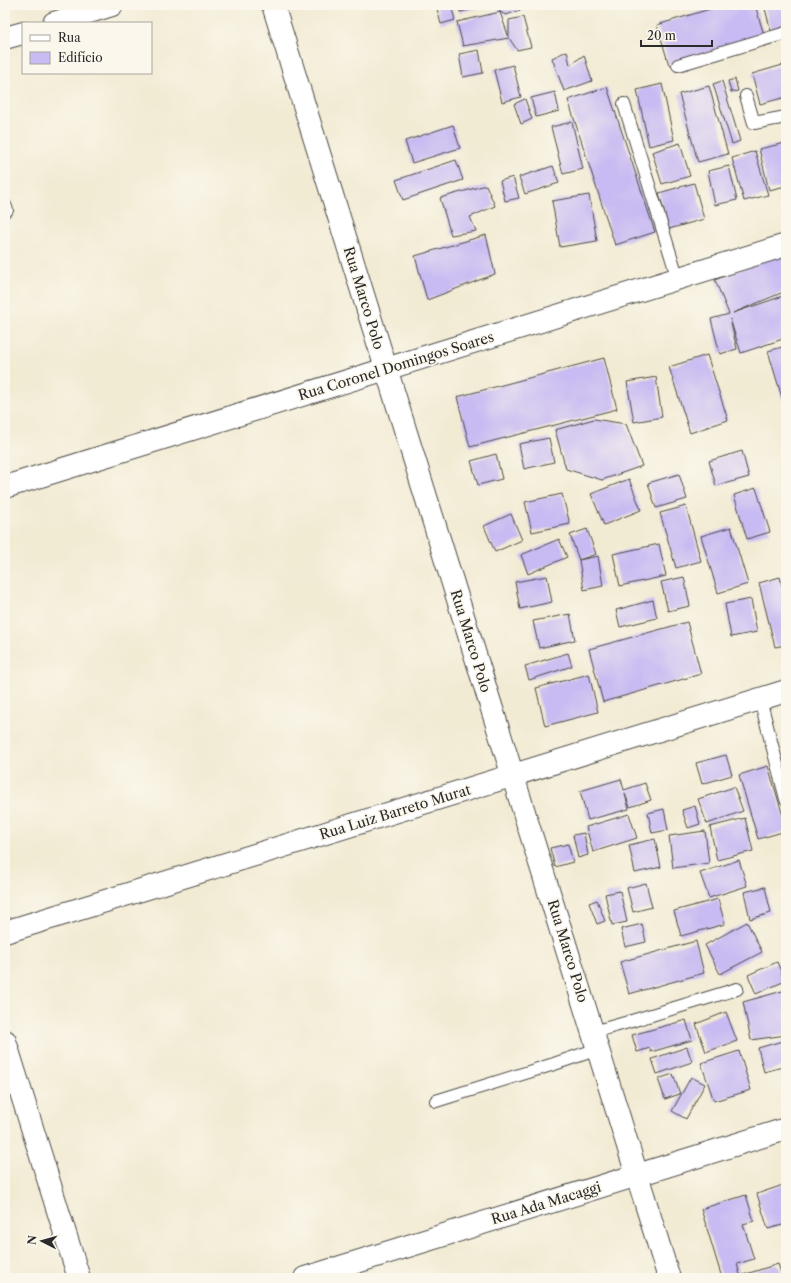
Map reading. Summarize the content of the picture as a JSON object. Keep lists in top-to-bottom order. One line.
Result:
{"streets":{"street":["Rua Marco Polo","Rua Coronel Domingos Soares","Rua Luiz Barreto Murat","Rua Ada Macaggi"]},"crossings":[["Rua Marco Polo","Rua Coronel Domingos Soares"],["Rua Marco Polo","Rua Luiz Barreto Murat"],["Rua Marco Polo","Rua Ada Macaggi"]],"legend":["Rua","Edifício"],"scale_bar":"20 m","north":"left"}
